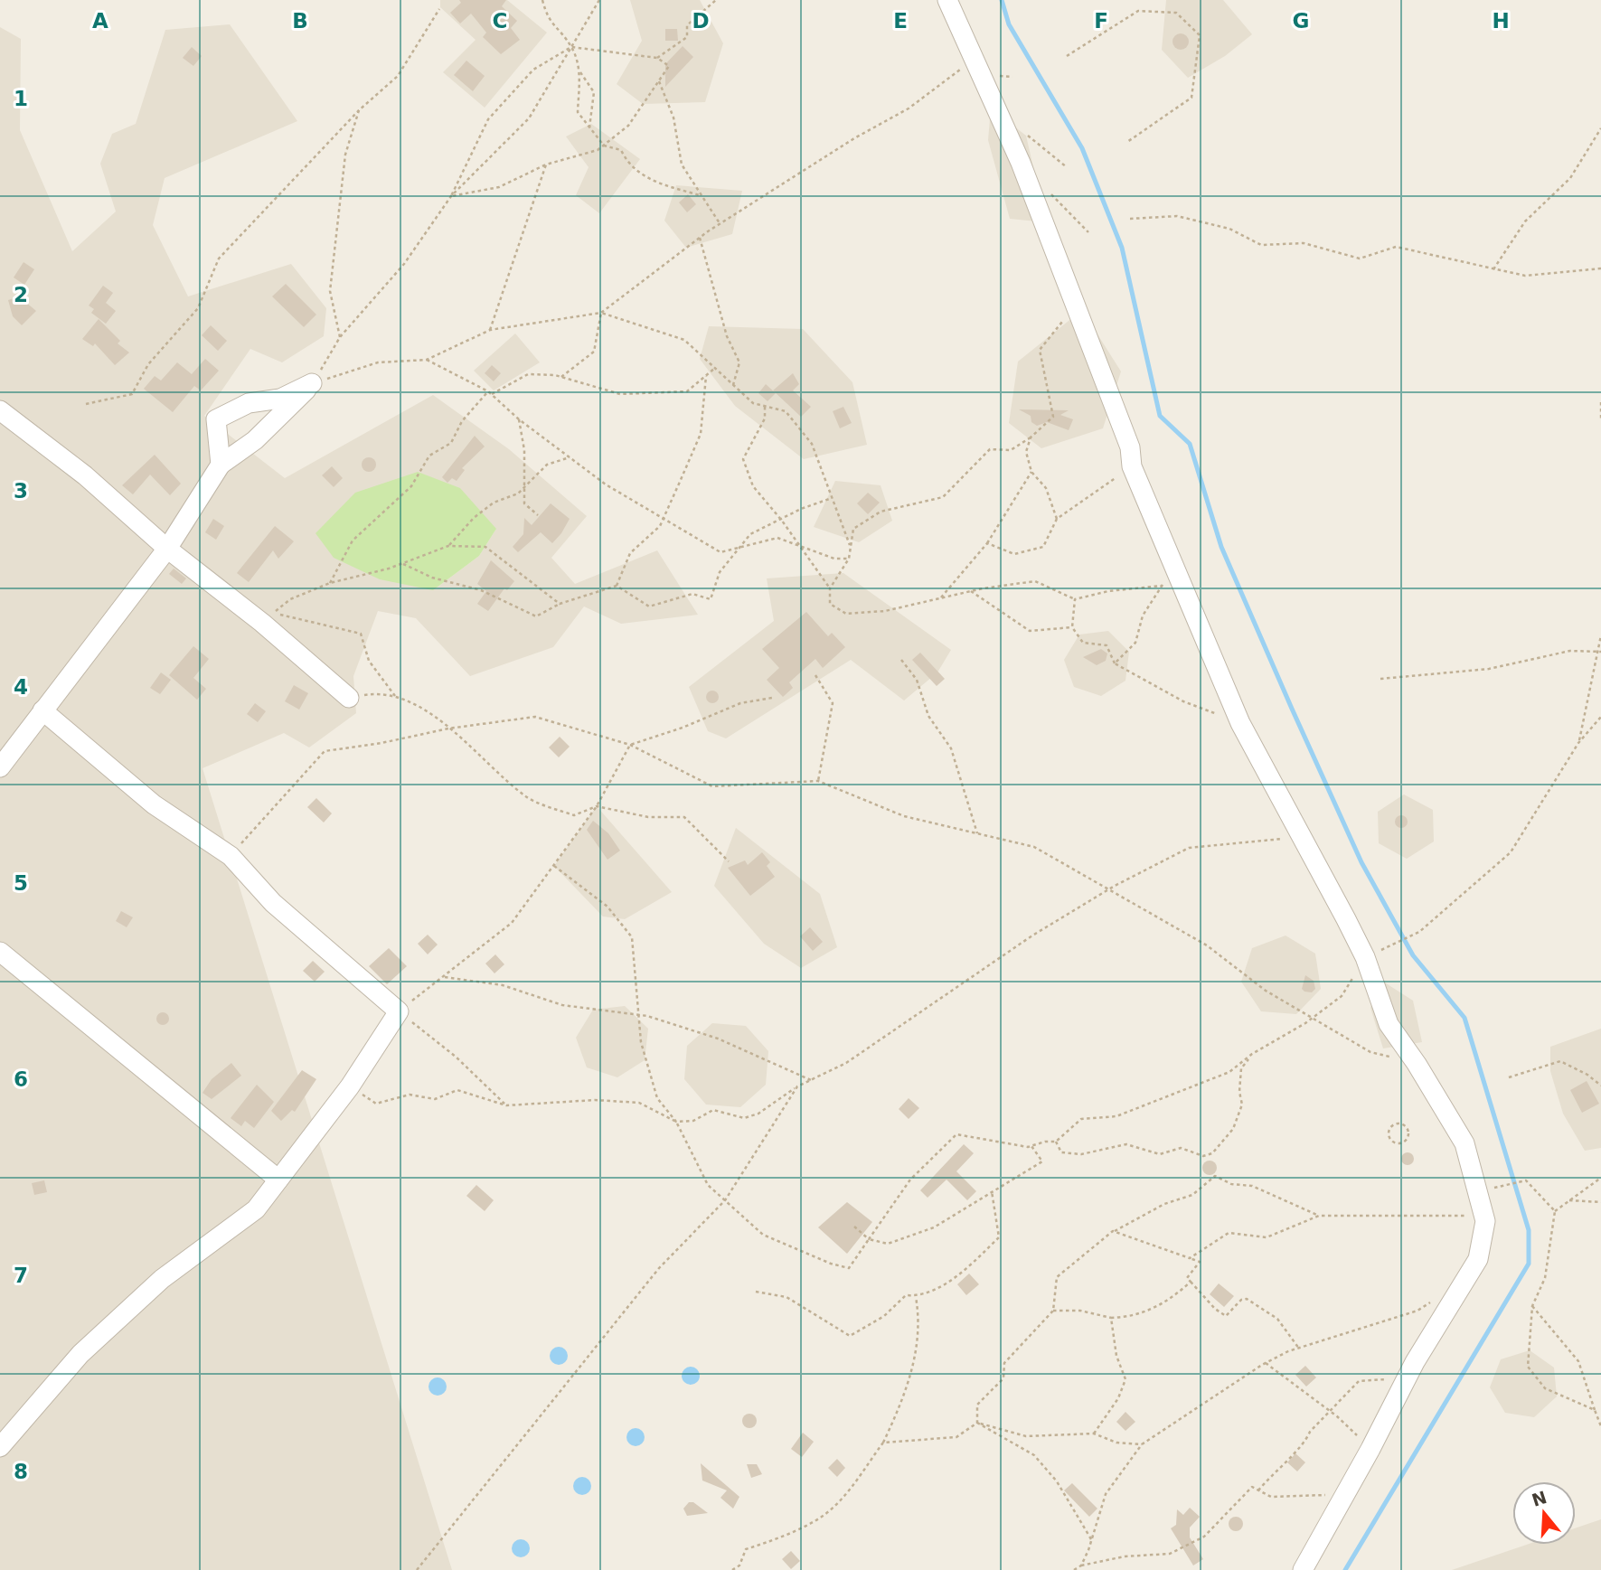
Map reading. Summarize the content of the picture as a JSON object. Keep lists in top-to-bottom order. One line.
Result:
{"north":"top","grid":{"columns":["A","B","C","D","E","F","G","H"],"rows":["1","2","3","4","5","6","7","8"]}}
